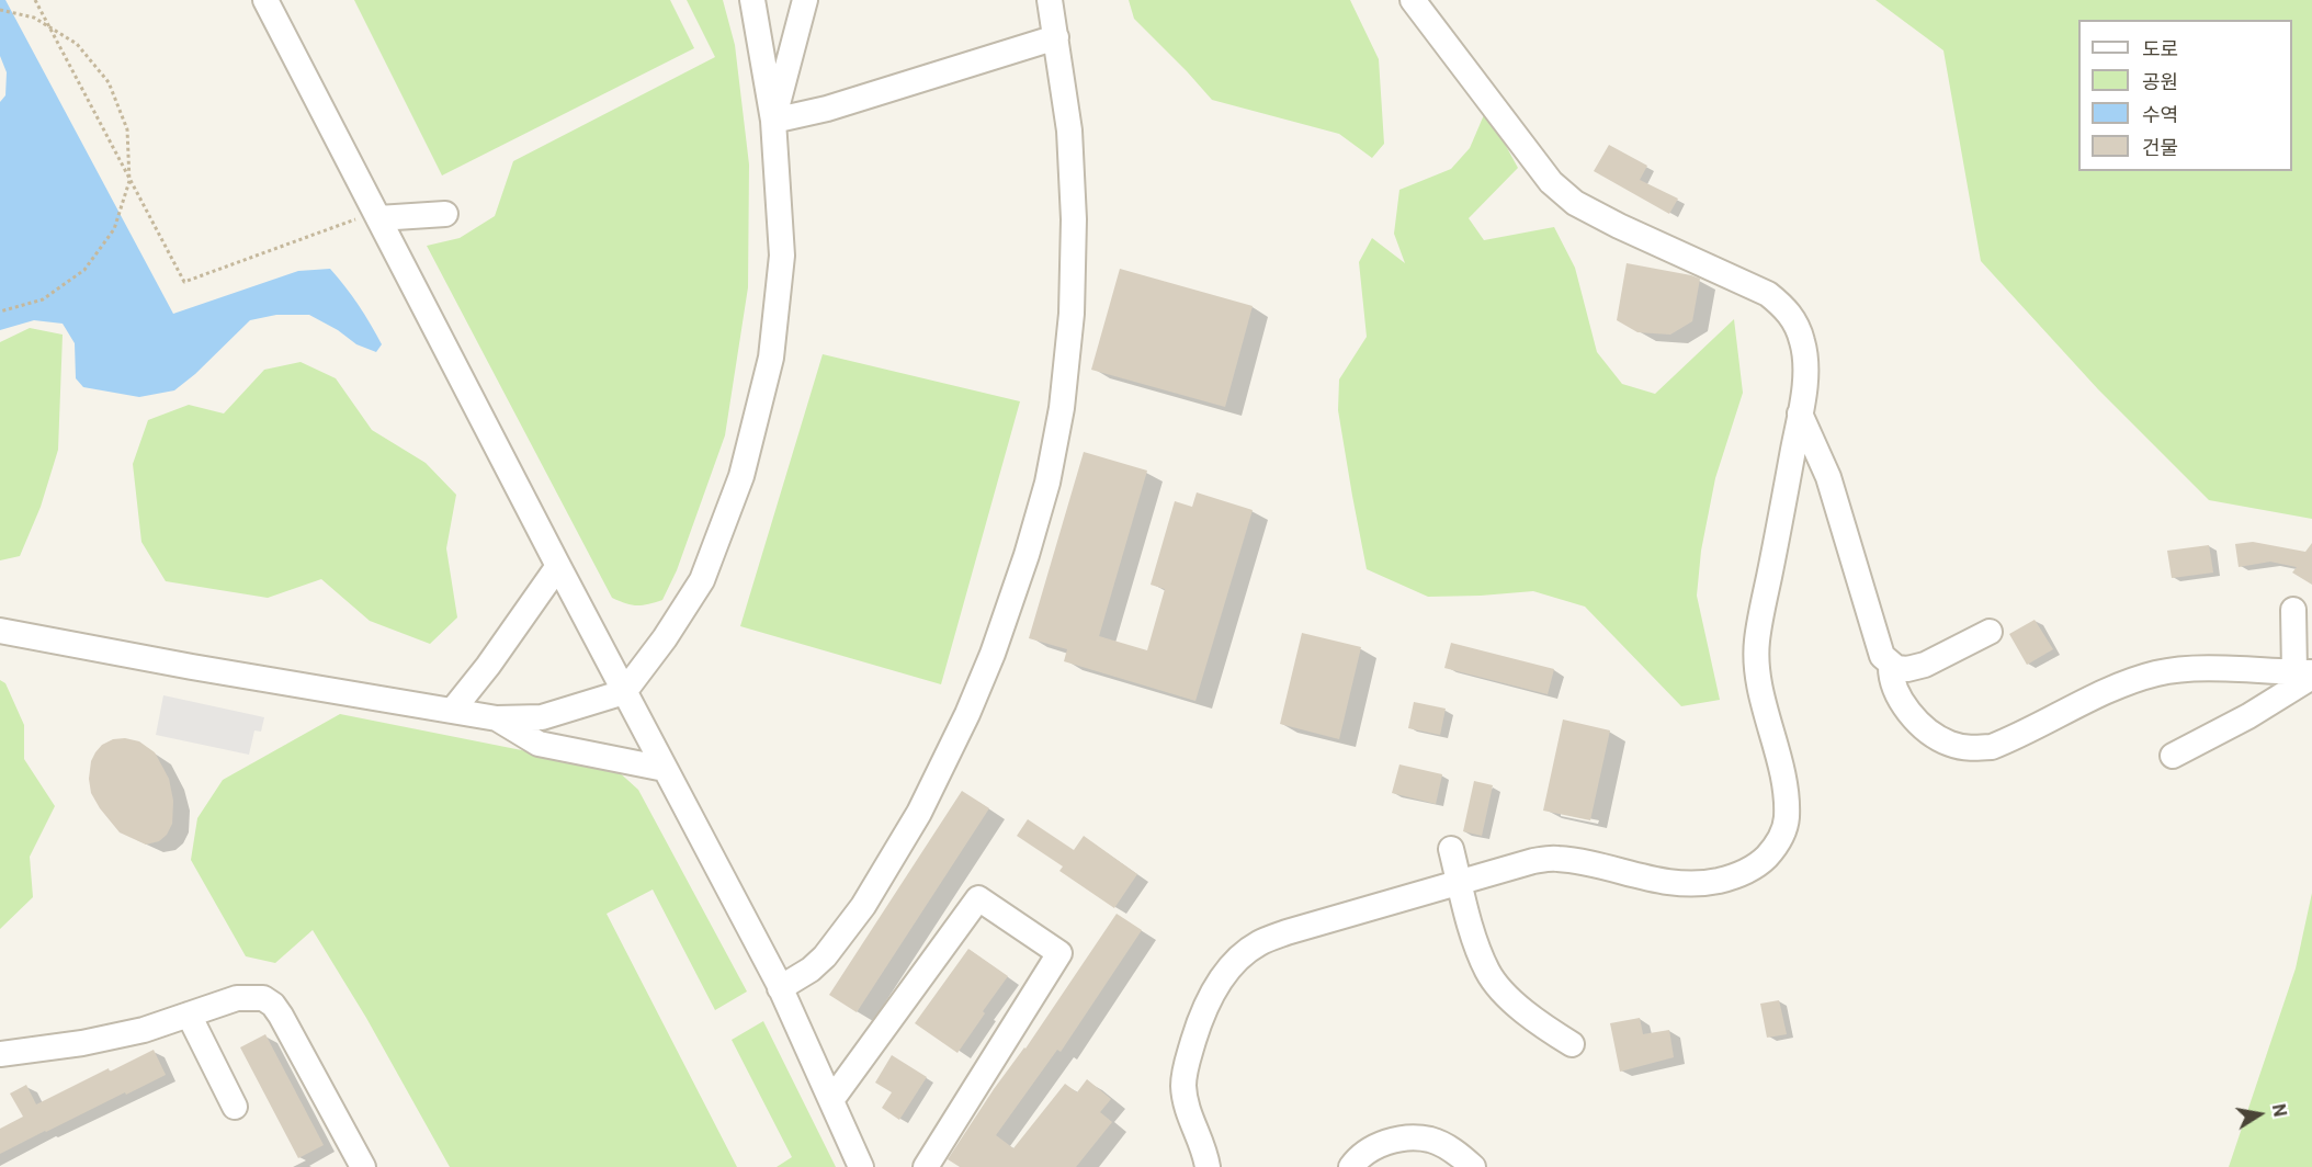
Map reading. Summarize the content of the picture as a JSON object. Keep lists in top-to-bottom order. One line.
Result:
{"legend":["도로","공원","수역","건물"],"north":"right"}
